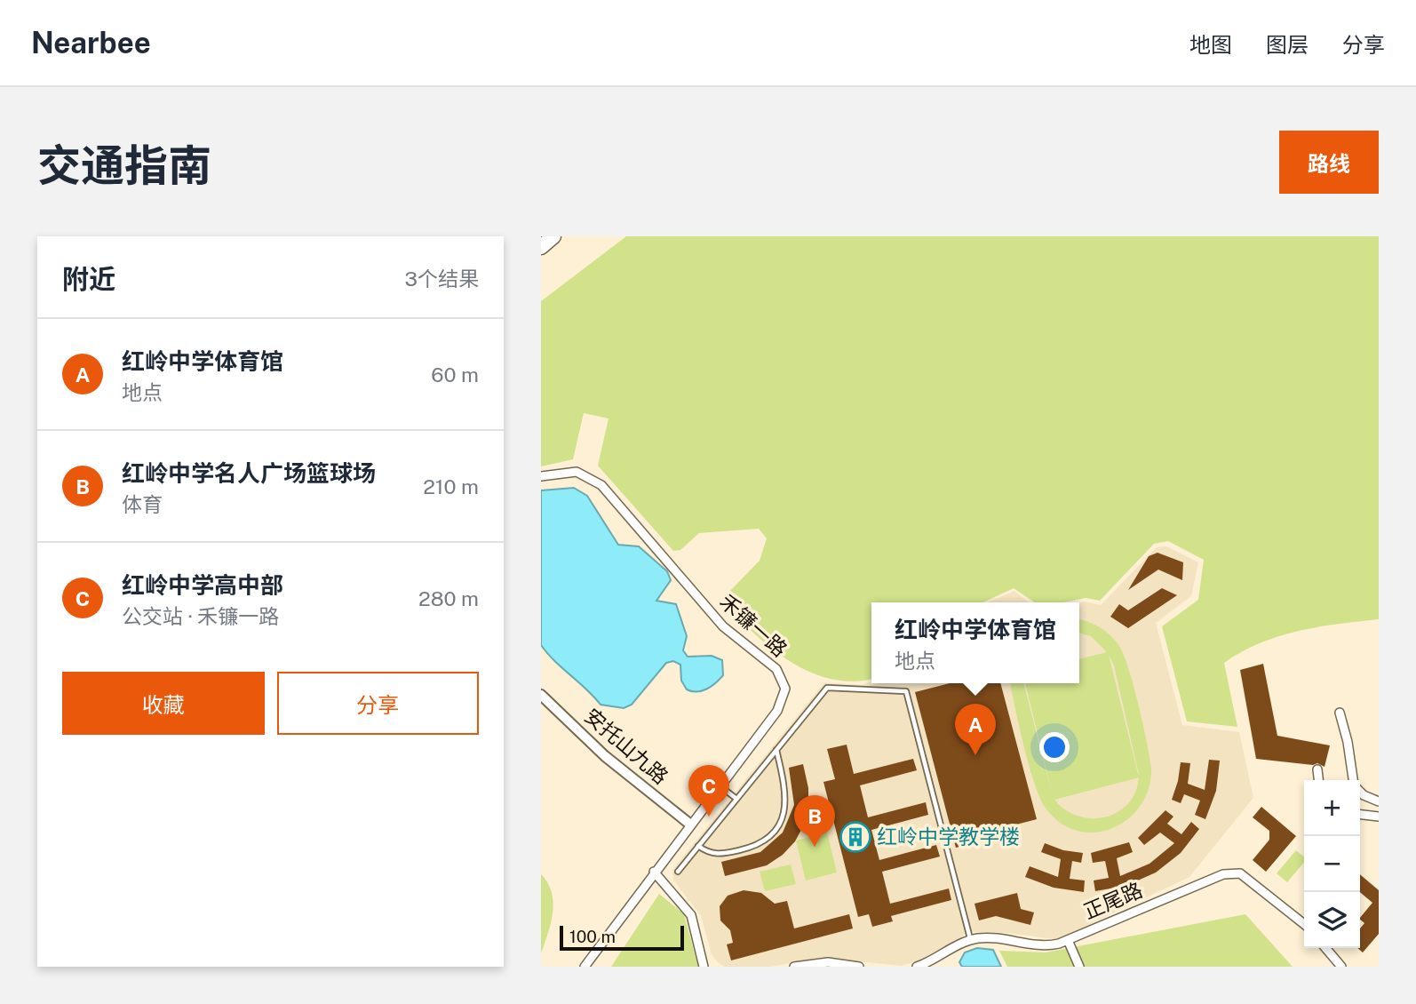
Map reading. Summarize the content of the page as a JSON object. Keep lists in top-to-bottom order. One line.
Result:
{"streets":{"street":["禾镰一路","安托山九路","正尾路"]},"crossings":[["禾镰一路","安托山九路"]],"places":{"building":["红岭中学教学楼"]},"scale_bar":"100 m","page":{"header":"Nearbee","nav":["地图","图层","分享"],"title":"交通指南","buttons":["路线",["收藏","分享"]],"heading":["附近","3个结果"],"list":[{"mark":"A","name":"红岭中学体育馆","note":"地点","value":"60 m"},{"mark":"B","name":"红岭中学名人广场篮球场","note":"体育","value":"210 m"},{"mark":"C","name":"红岭中学高中部","note":"公交站 · 禾镰一路","value":"280 m"}],"popup":["红岭中学体育馆","地点"],"pins":["A","C","B"],"map_buttons":["+","−"],"scale":"100 m"}}
